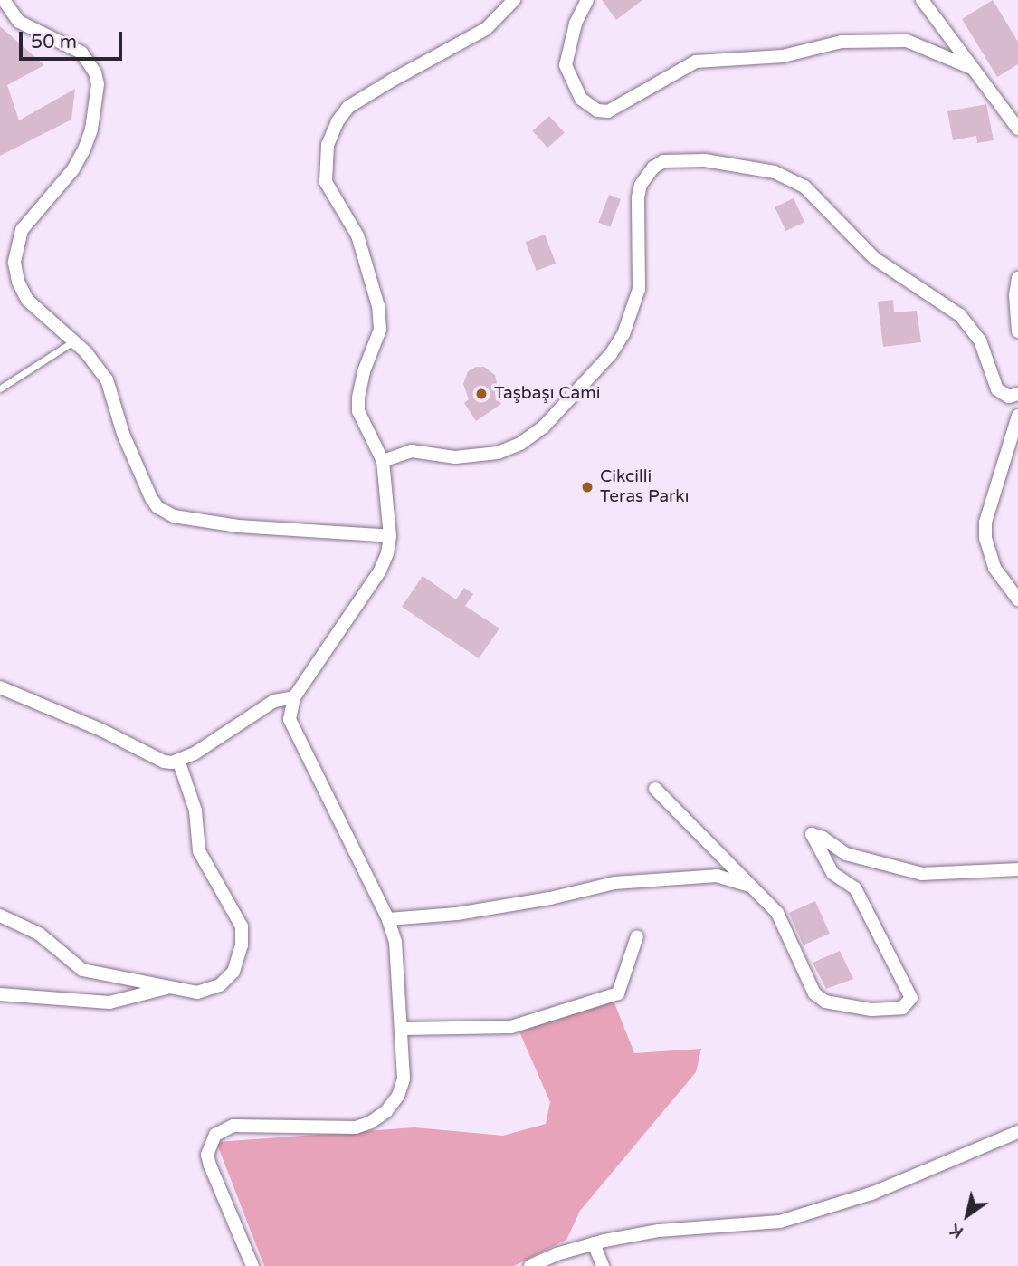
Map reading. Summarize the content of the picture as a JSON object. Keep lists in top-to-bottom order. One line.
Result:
{"places":["Taşbaşı Cami","Cikcilli Teras Parkı"],"scale_bar":"50 m","north":"bottom left"}
